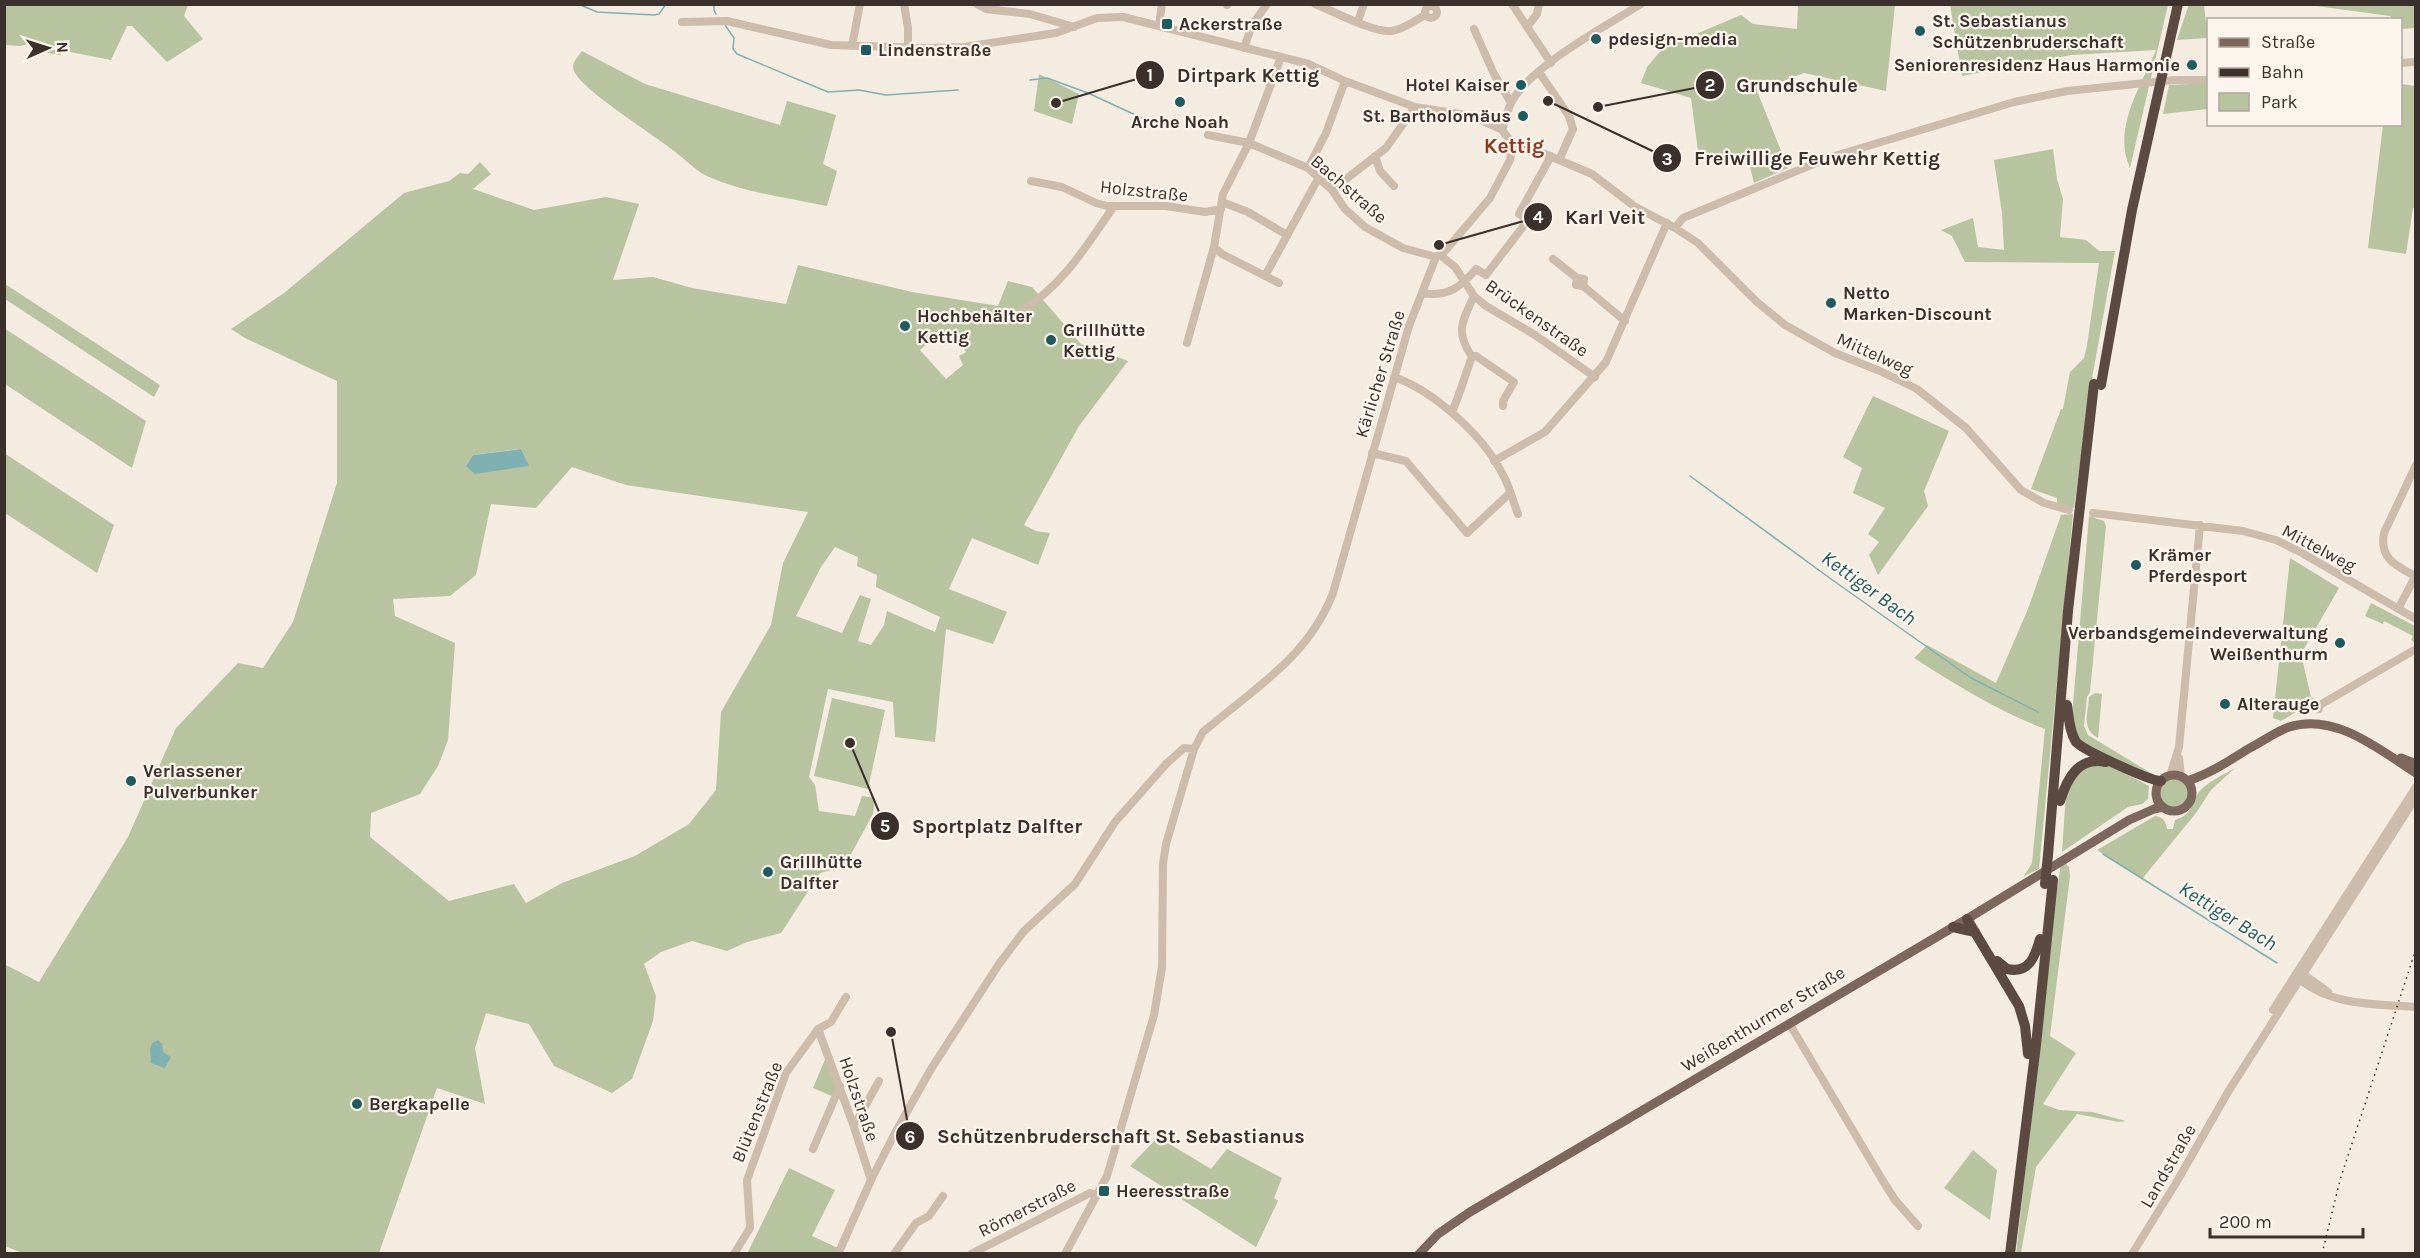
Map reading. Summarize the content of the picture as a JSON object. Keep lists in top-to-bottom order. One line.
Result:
{"streets":{"main road":["Weißenthurmer Straße"],"street":["Bachstraße","Holzstraße","Brückenstraße","Mittelweg","Kärlicher Straße","Blütenstraße","Landstraße","Römerstraße"]},"crossings":[["Bachstraße","Brückenstraße"],["Bachstraße","Kärlicher Straße"],["Holzstraße","Blütenstraße"],["Brückenstraße","Kärlicher Straße"]],"districts":["Kettig"],"water":["Kettiger Bach"],"places":{"transit":["Ackerstraße","Lindenstraße","Heeresstraße"],"other":["St. Sebastianus Schützenbruderschaft","pdesign-media","Seniorenresidenz Haus Harmonie","Hotel Kaiser","Freiwillige Feuwehr Kettig","Arche Noah","Dirtpark Kettig","Grundschule","St. Bartholomäus","Karl Veit","Netto Marken-Discount","Hochbehälter Kettig","Grillhütte Kettig","Krämer Pferdesport","Verbandsgemeindeverwaltung Weißenthurm","Alterauge","Sportplatz Dalfter","Verlassener Pulverbunker","Grillhütte Dalfter","Schützenbruderschaft St. Sebastianus","Bergkapelle"]},"legend":["Straße","Bahn","Park"],"scale_bar":"200 m","north":"right"}
